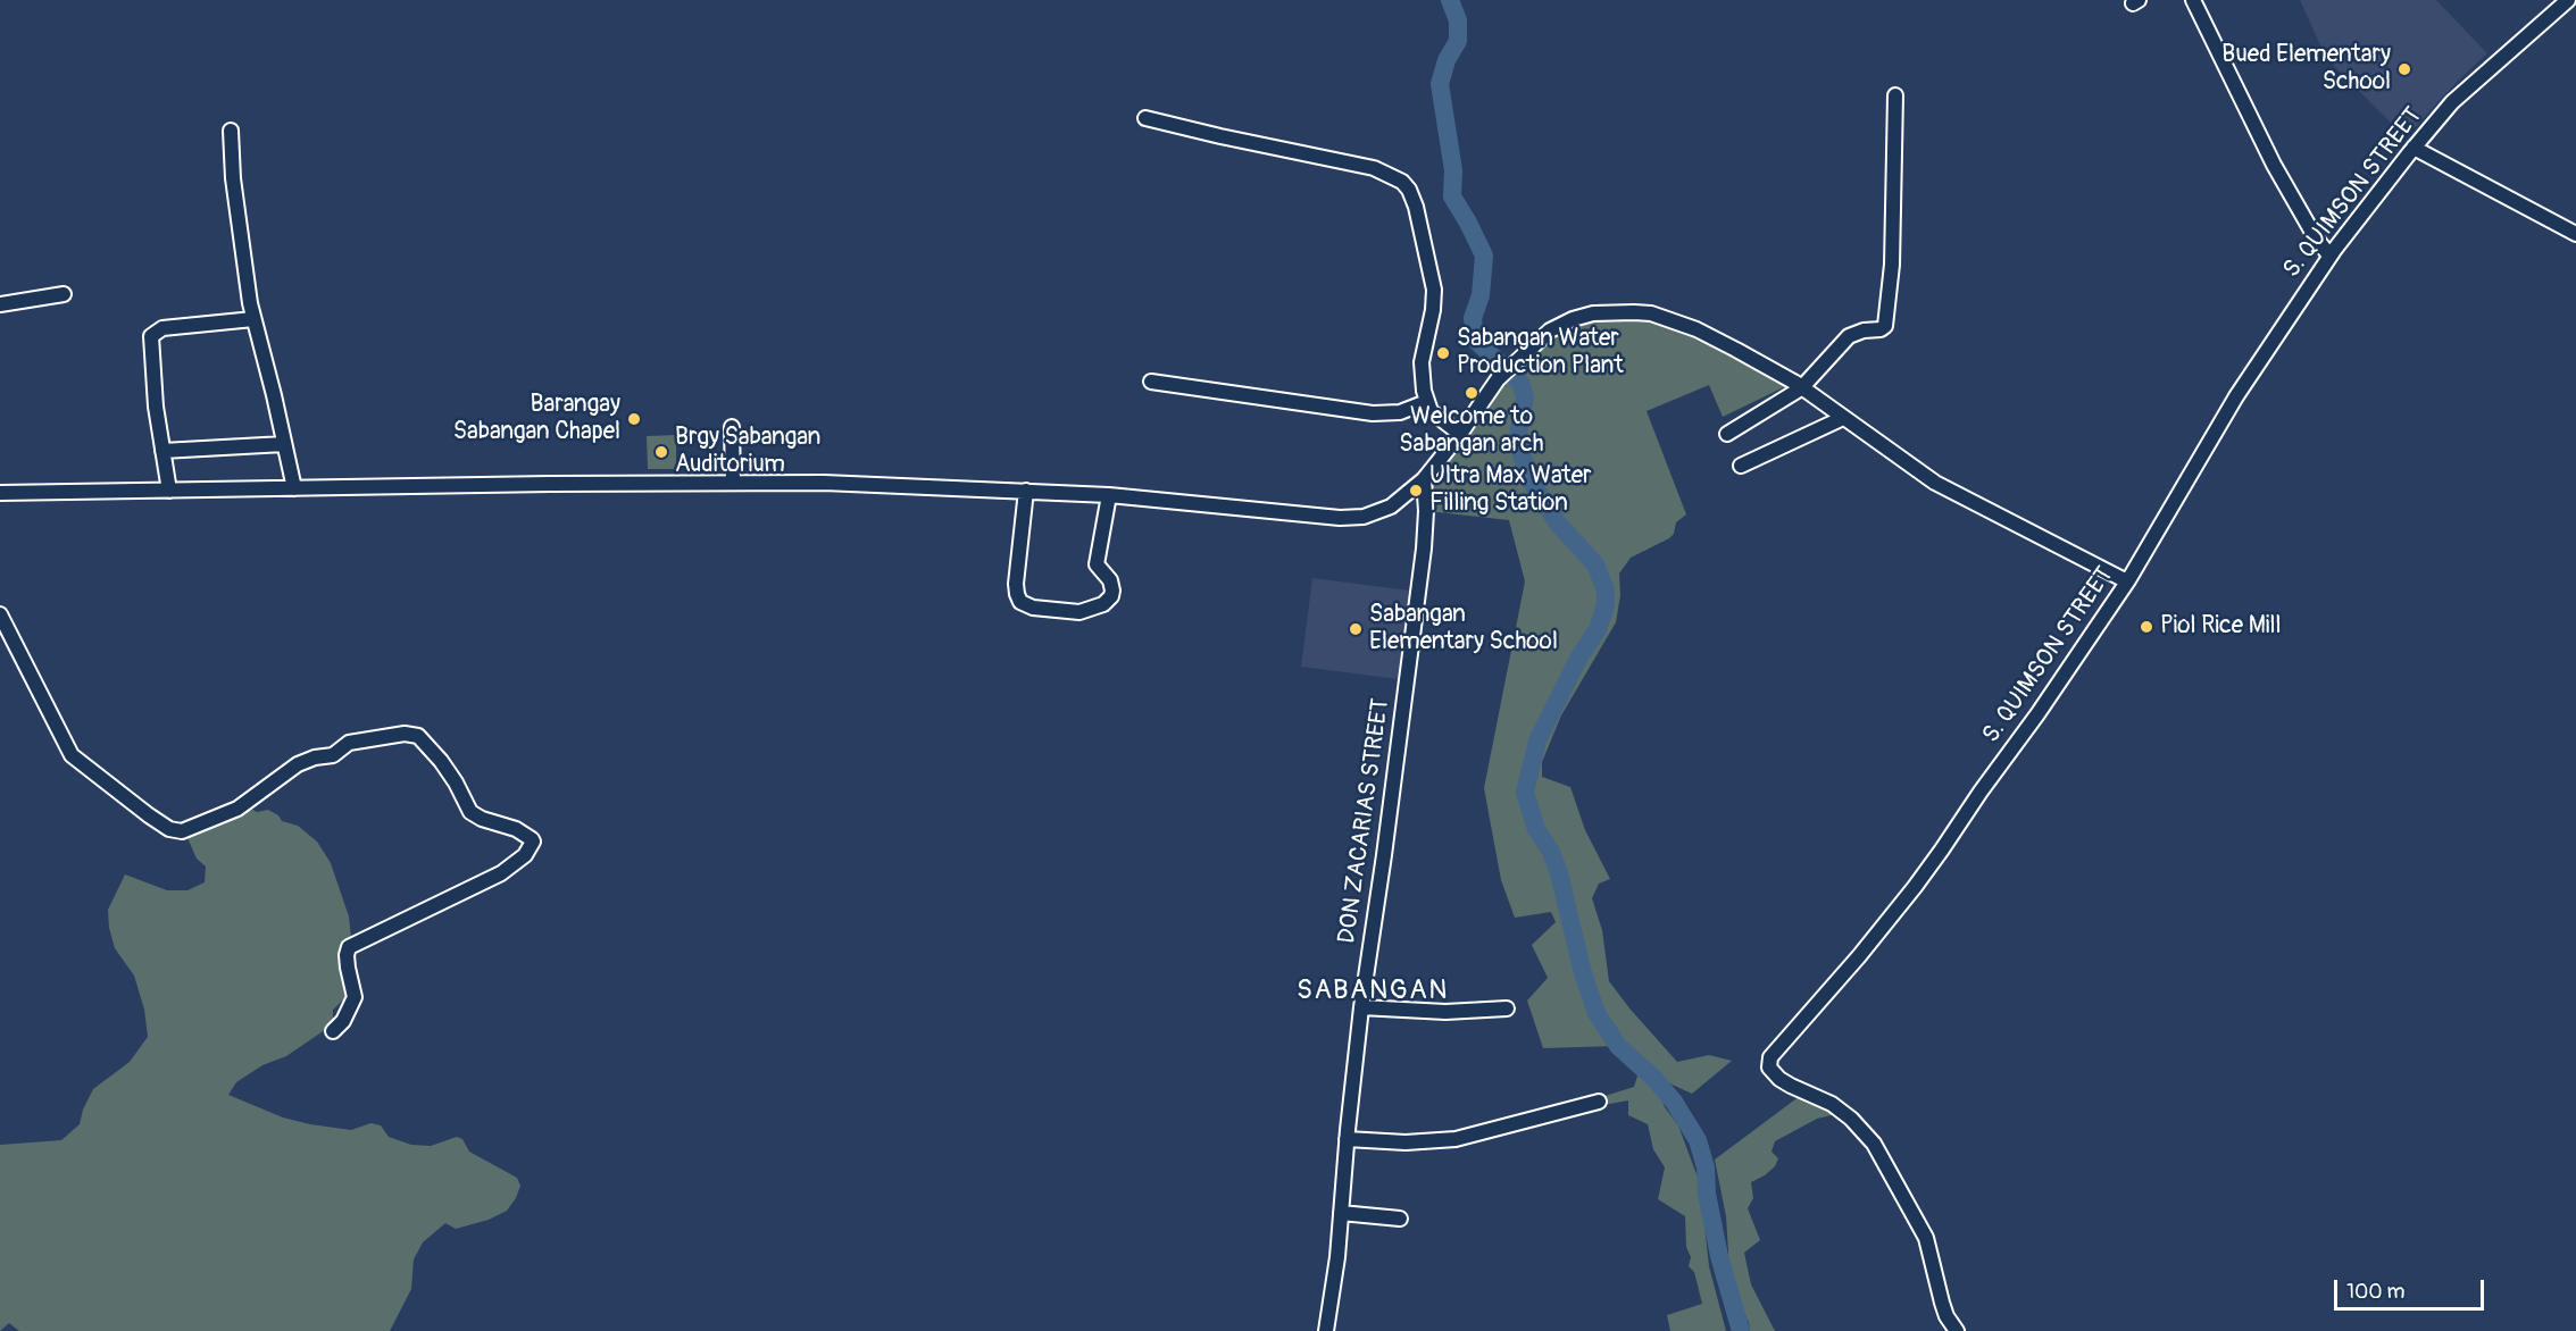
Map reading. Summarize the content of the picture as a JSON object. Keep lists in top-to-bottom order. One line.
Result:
{"streets":{"street":["S. QUIMSON STREET","DON ZACARIAS STREET"]},"districts":["SABANGAN"],"places":["Bued Elementary School","Sabangan Water Production Plant","Welcome to Sabangan arch","Barangay Sabangan Chapel","Brgy Sabangan Auditorium","Ultra Max Water Filling Station","Piol Rice Mill","Sabangan Elementary School"],"scale_bar":"100 m"}
